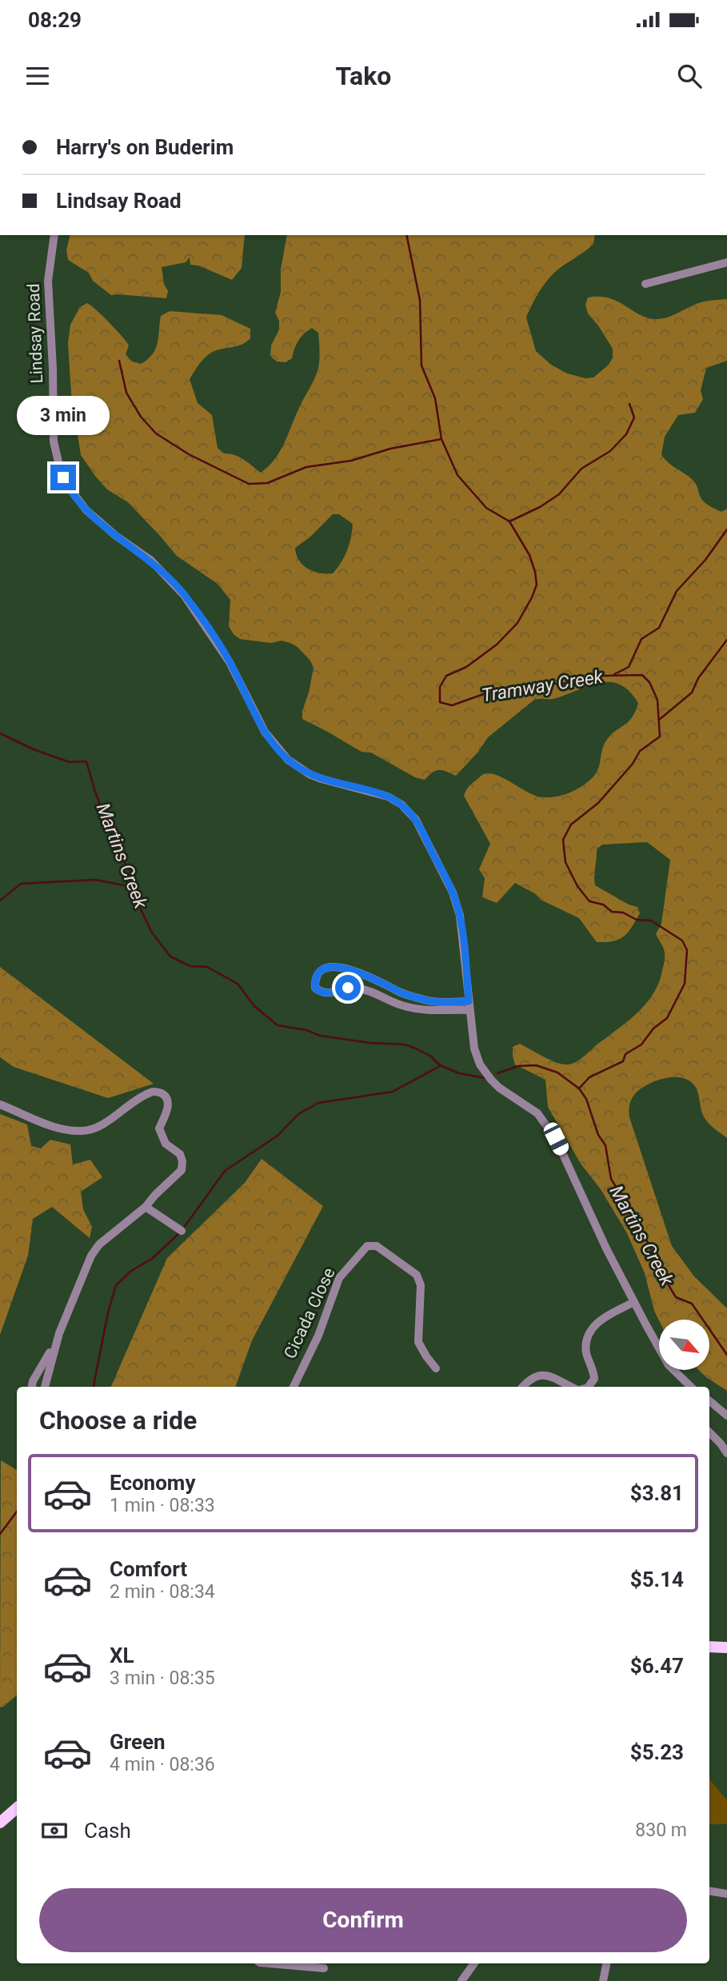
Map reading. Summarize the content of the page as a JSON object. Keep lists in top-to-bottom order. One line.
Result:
{"streets":{"street":["Lindsay Road","Cicada Close"]},"water":["Tramway Creek","Martins Creek"],"north":"bottom right","page":{"status":"08:29","header":"Tako","banner":["Harry's on Buderim","Lindsay Road"],"bubble":"3 min","heading":"Choose a ride","list":[{"name":"Economy","note":"1 min · 08:33","value":"$3.81"},{"name":"Comfort","note":"2 min · 08:34","value":"$5.14"},{"name":"XL","note":"3 min · 08:35","value":"$6.47"},{"name":"Green","note":"4 min · 08:36","value":"$5.23"}],"pay":["Cash","830 m"],"buttons":"Confirm"}}
